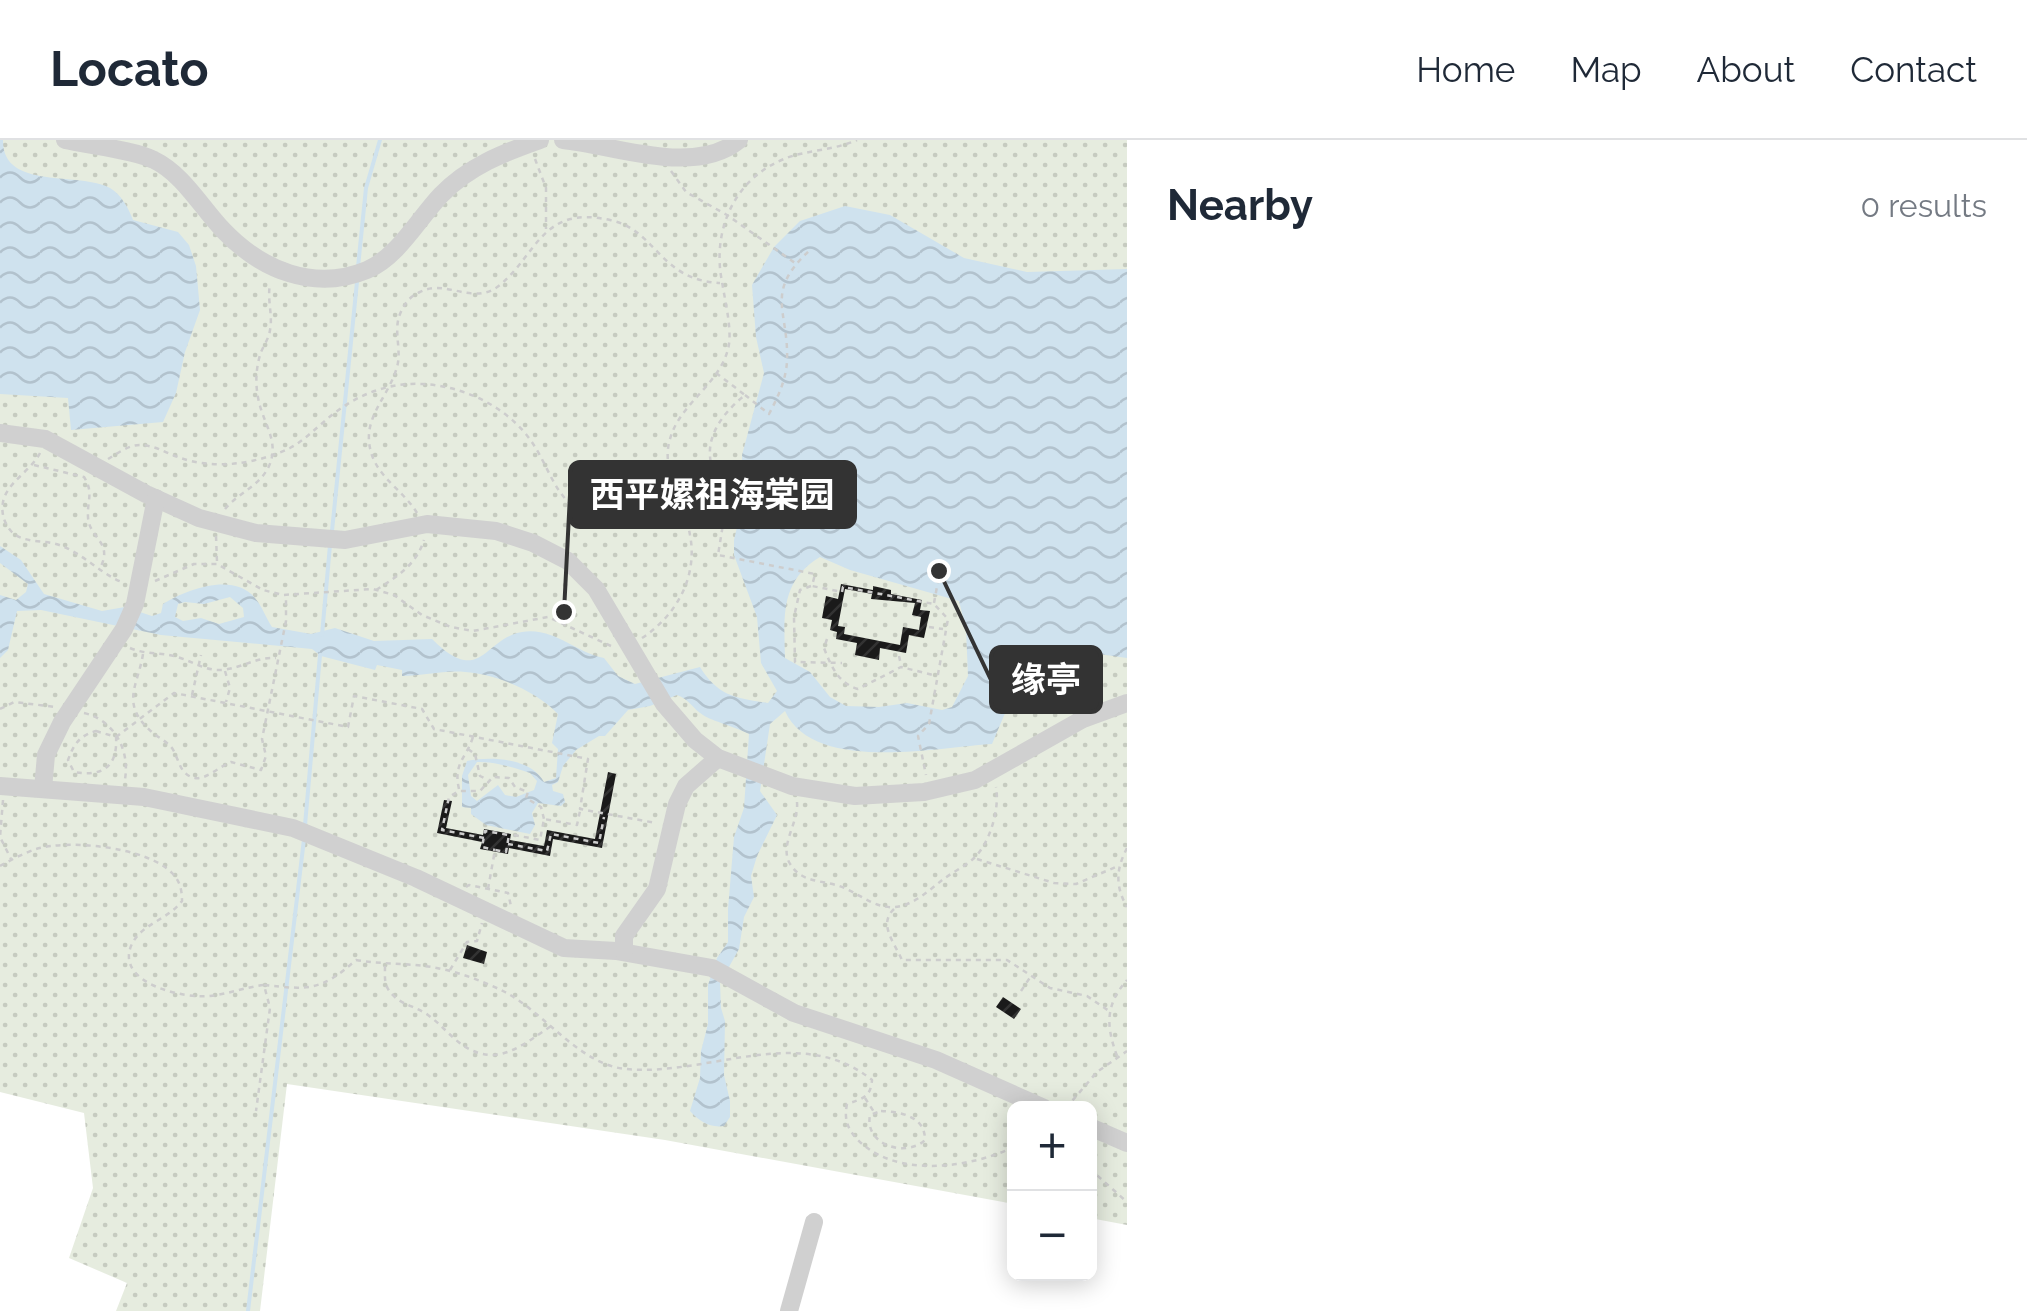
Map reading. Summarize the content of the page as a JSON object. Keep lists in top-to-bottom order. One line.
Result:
{"places":["缘亭","西平嫘祖海棠园"],"page":{"header":"Locato","nav":["Home","Map","About","Contact"],"heading":["Nearby","0 results"],"map_buttons":["+","−"]}}
